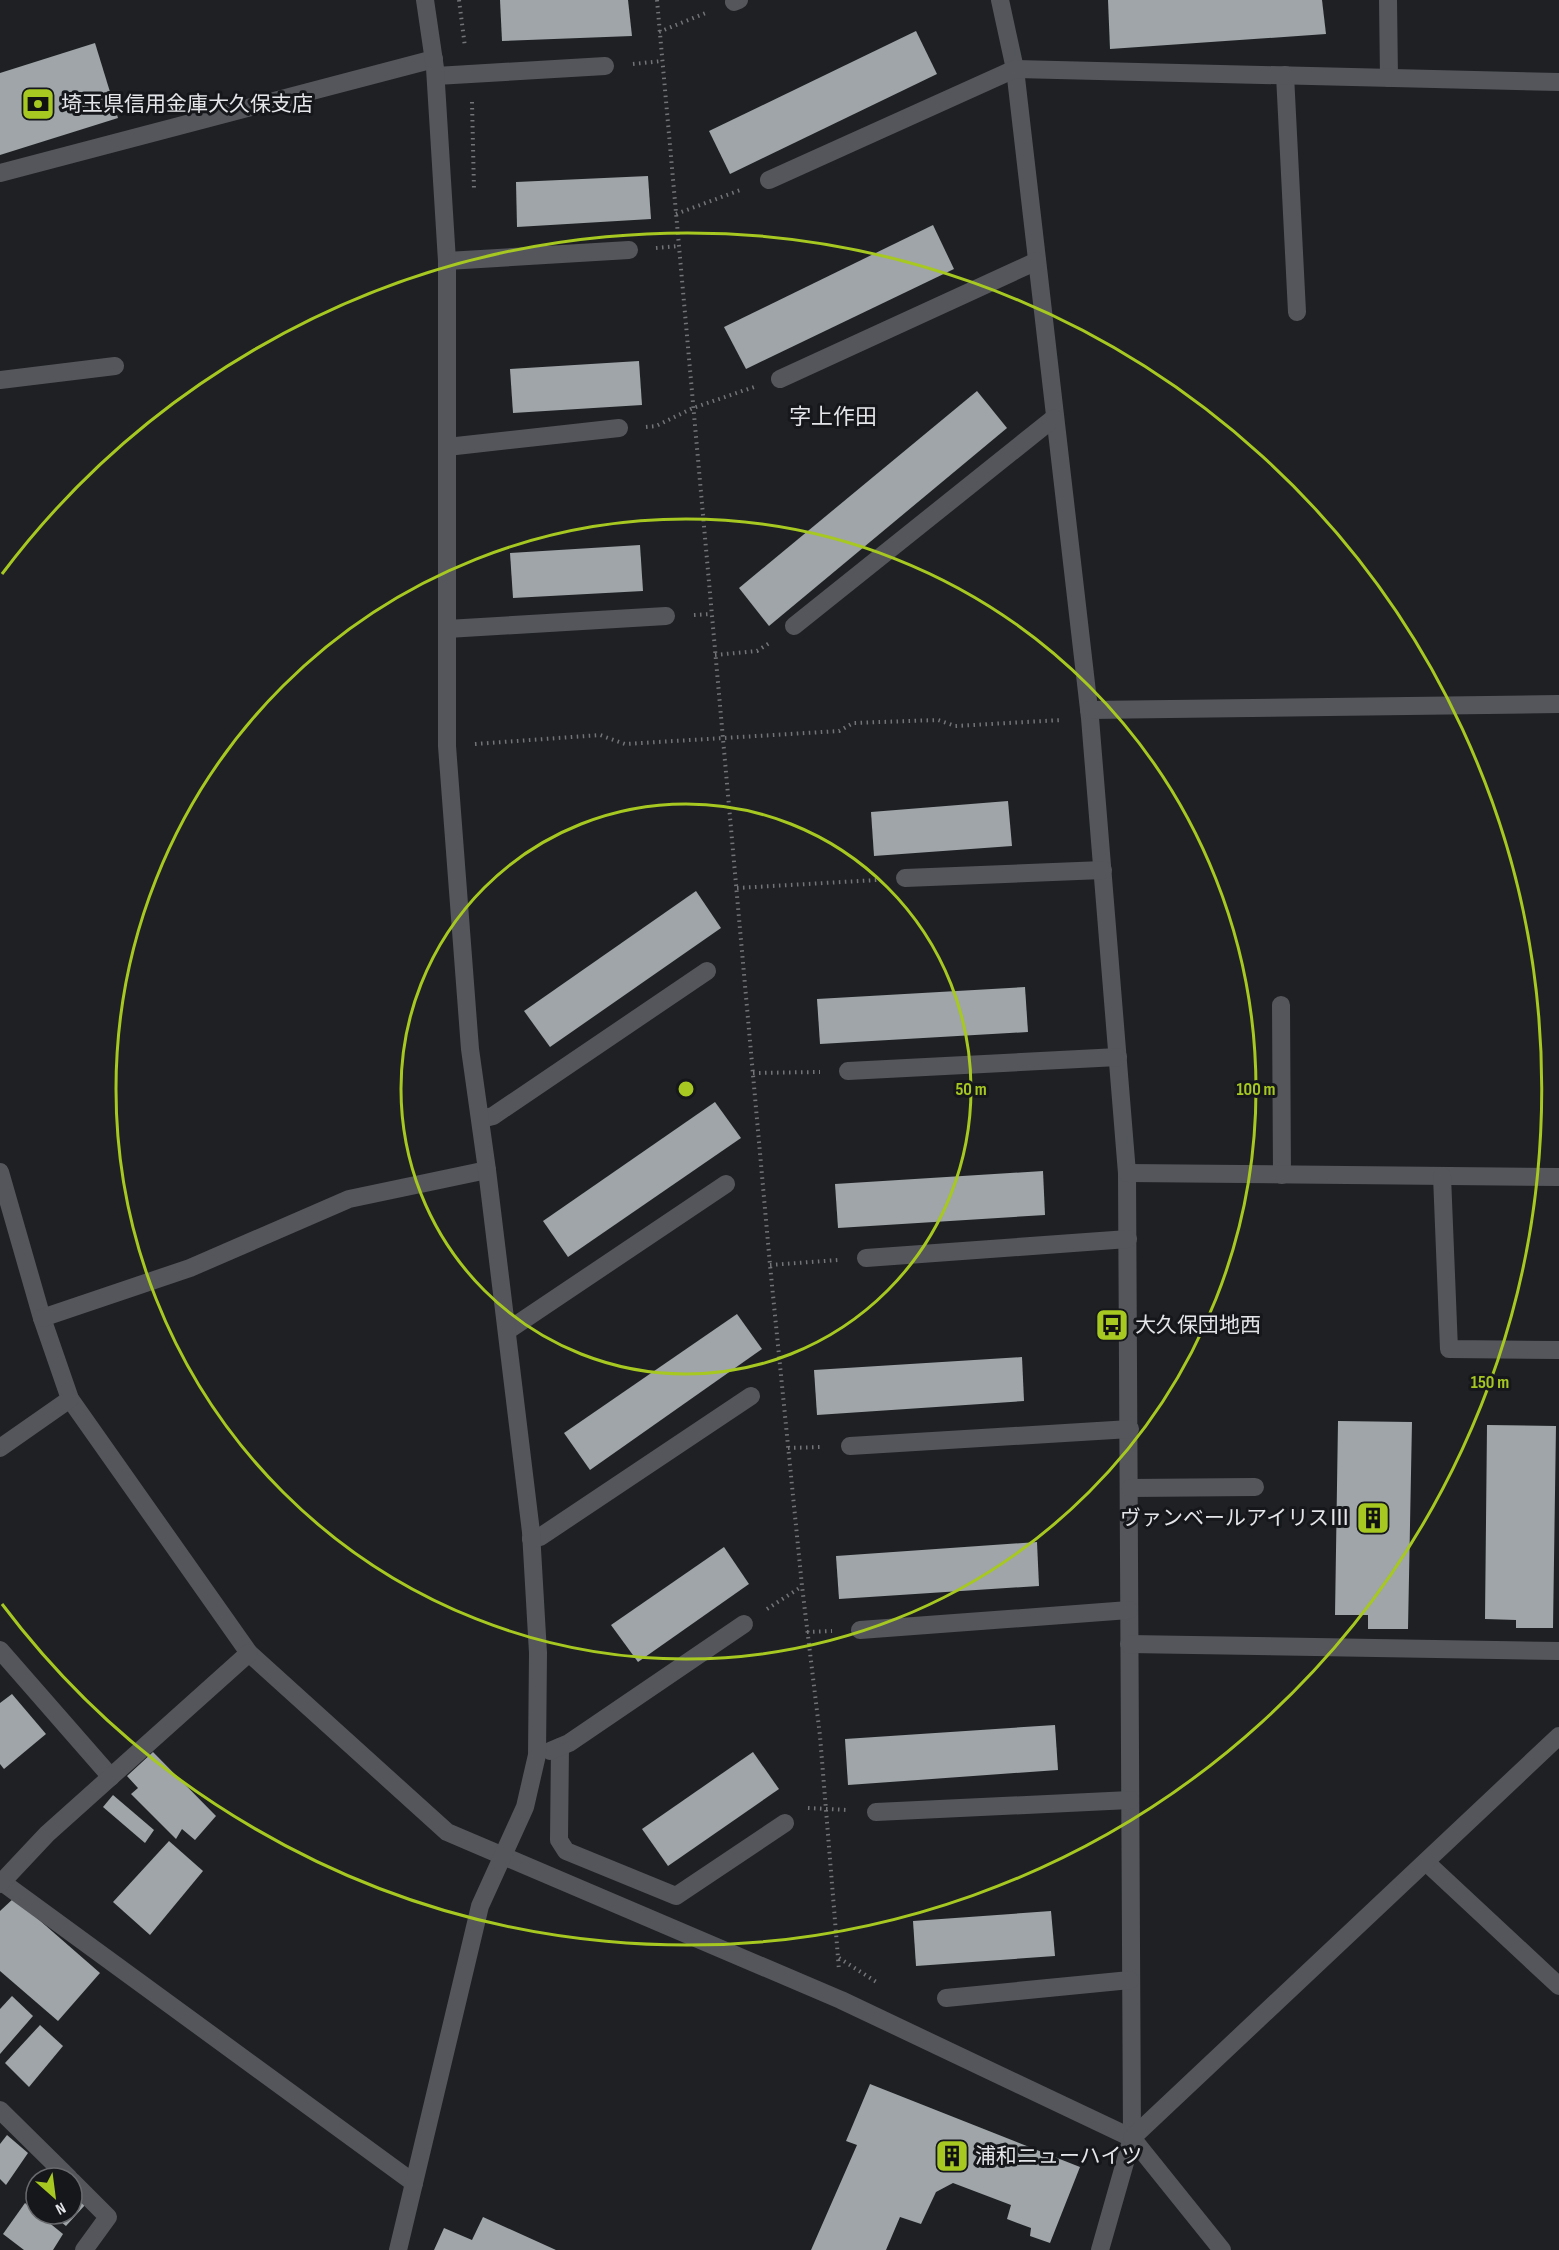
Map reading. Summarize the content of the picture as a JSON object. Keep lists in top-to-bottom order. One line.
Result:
{"districts":["字上作田"],"places":{"bank":["埼玉県信用金庫大久保支店"],"bus stop":["大久保団地西"],"building":["ヴァンベールアイリスⅢ","浦和ニューハイツ"]},"north":"bottom right","rings":["50 m","100 m","150 m"]}
